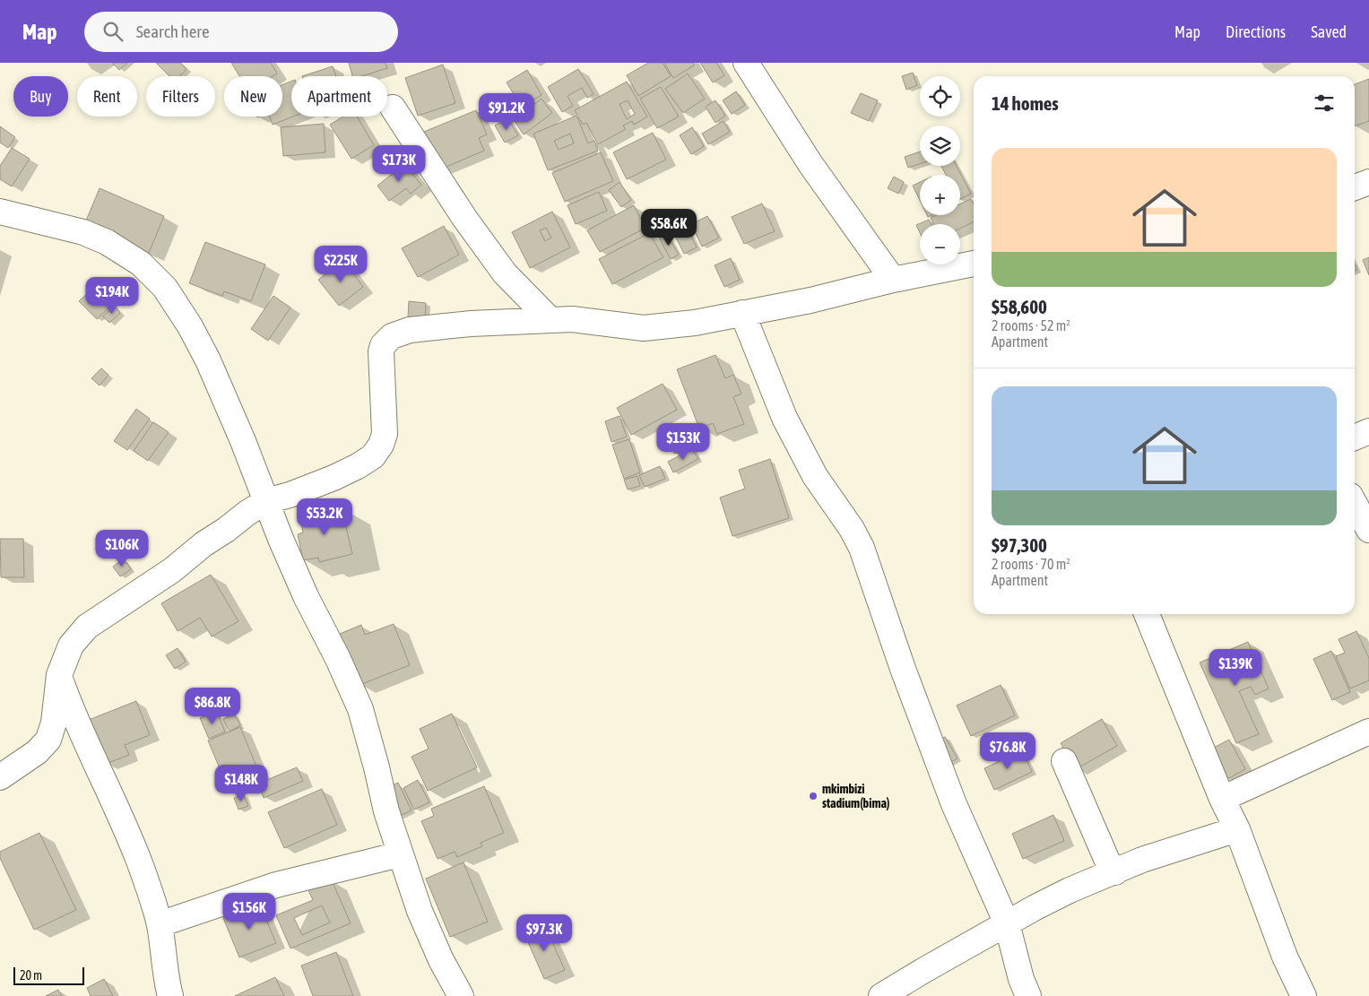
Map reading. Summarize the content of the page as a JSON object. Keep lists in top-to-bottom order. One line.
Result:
{"places":["mkimbizi stadium(bima)"],"scale_bar":"20 m","page":{"header":"Map","search":"Search here","nav":["Map","Directions","Saved"],"map_buttons":["+","−"],"chip":["Buy","Rent","Filters","New","Apartment"],"heading":"14 homes","price":["$91.2K","$173K","$58.6K","$225K","$194K","$153K","$53.2K","$106K","$139K","$86.8K","$76.8K","$148K","$156K","$97.3K"],"list":[{"name":"$58,600","note":"2 rooms · 52 m² · Apartment"},{"name":"$97,300","note":"2 rooms · 70 m² · Apartment"}],"scale":"20 m"}}
